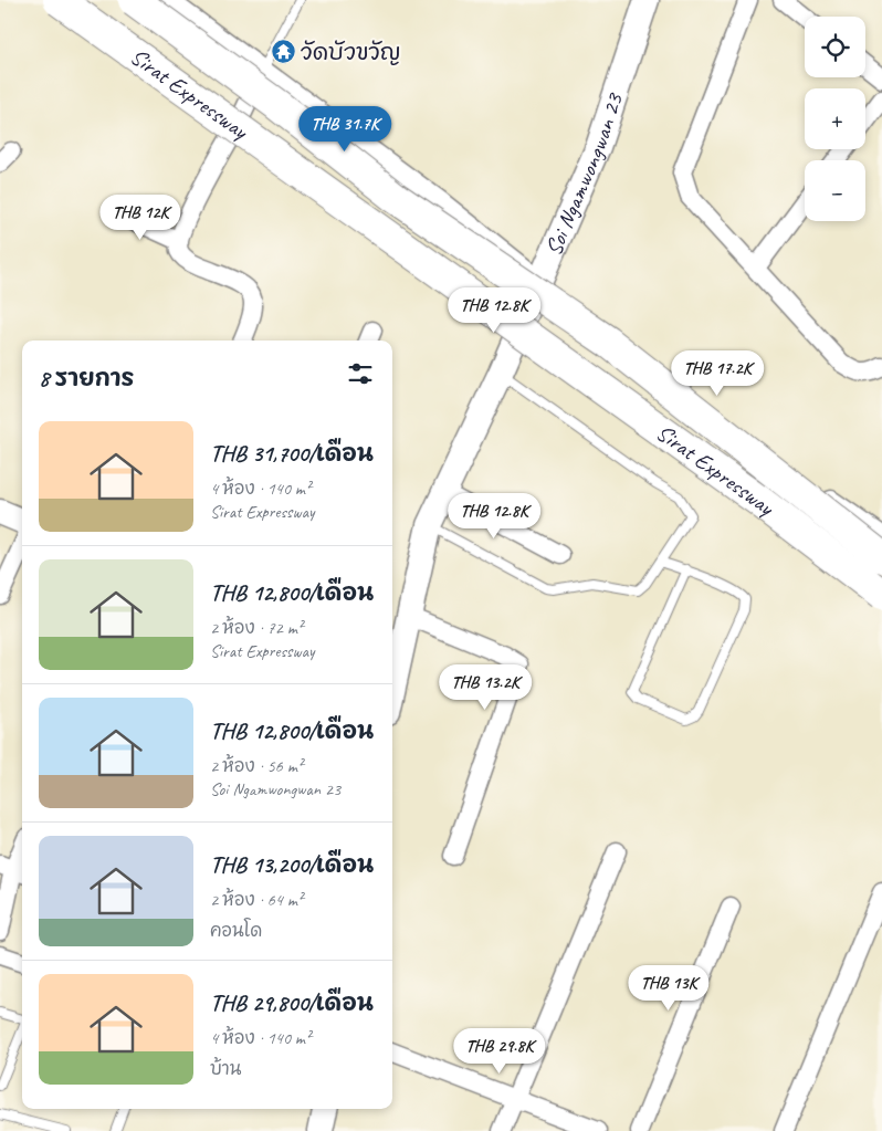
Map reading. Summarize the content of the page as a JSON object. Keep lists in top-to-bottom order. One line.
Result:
{"streets":{"highway":["Sirat Expressway"],"street":["Soi Ngamwongwan 23"]},"places":{"temple":["วัดบัวขวัญ"]},"page":{"map_buttons":["+","−"],"price":["THB 31.7K","THB 12K","THB 12.8K","THB 17.2K","THB 12.8K","THB 13.2K","THB 13K","THB 29.8K"],"heading":"8 รายการ","list":[{"name":"THB 31,700/เดือน","note":"4 ห้อง · 140 m² · Sirat Expressway"},{"name":"THB 12,800/เดือน","note":"2 ห้อง · 72 m² · Sirat Expressway"},{"name":"THB 12,800/เดือน","note":"2 ห้อง · 56 m² · Soi Ngamwongwan 23"},{"name":"THB 13,200/เดือน","note":"2 ห้อง · 64 m² · คอนโด"},{"name":"THB 29,800/เดือน","note":"4 ห้อง · 140 m² · บ้าน"}]}}
